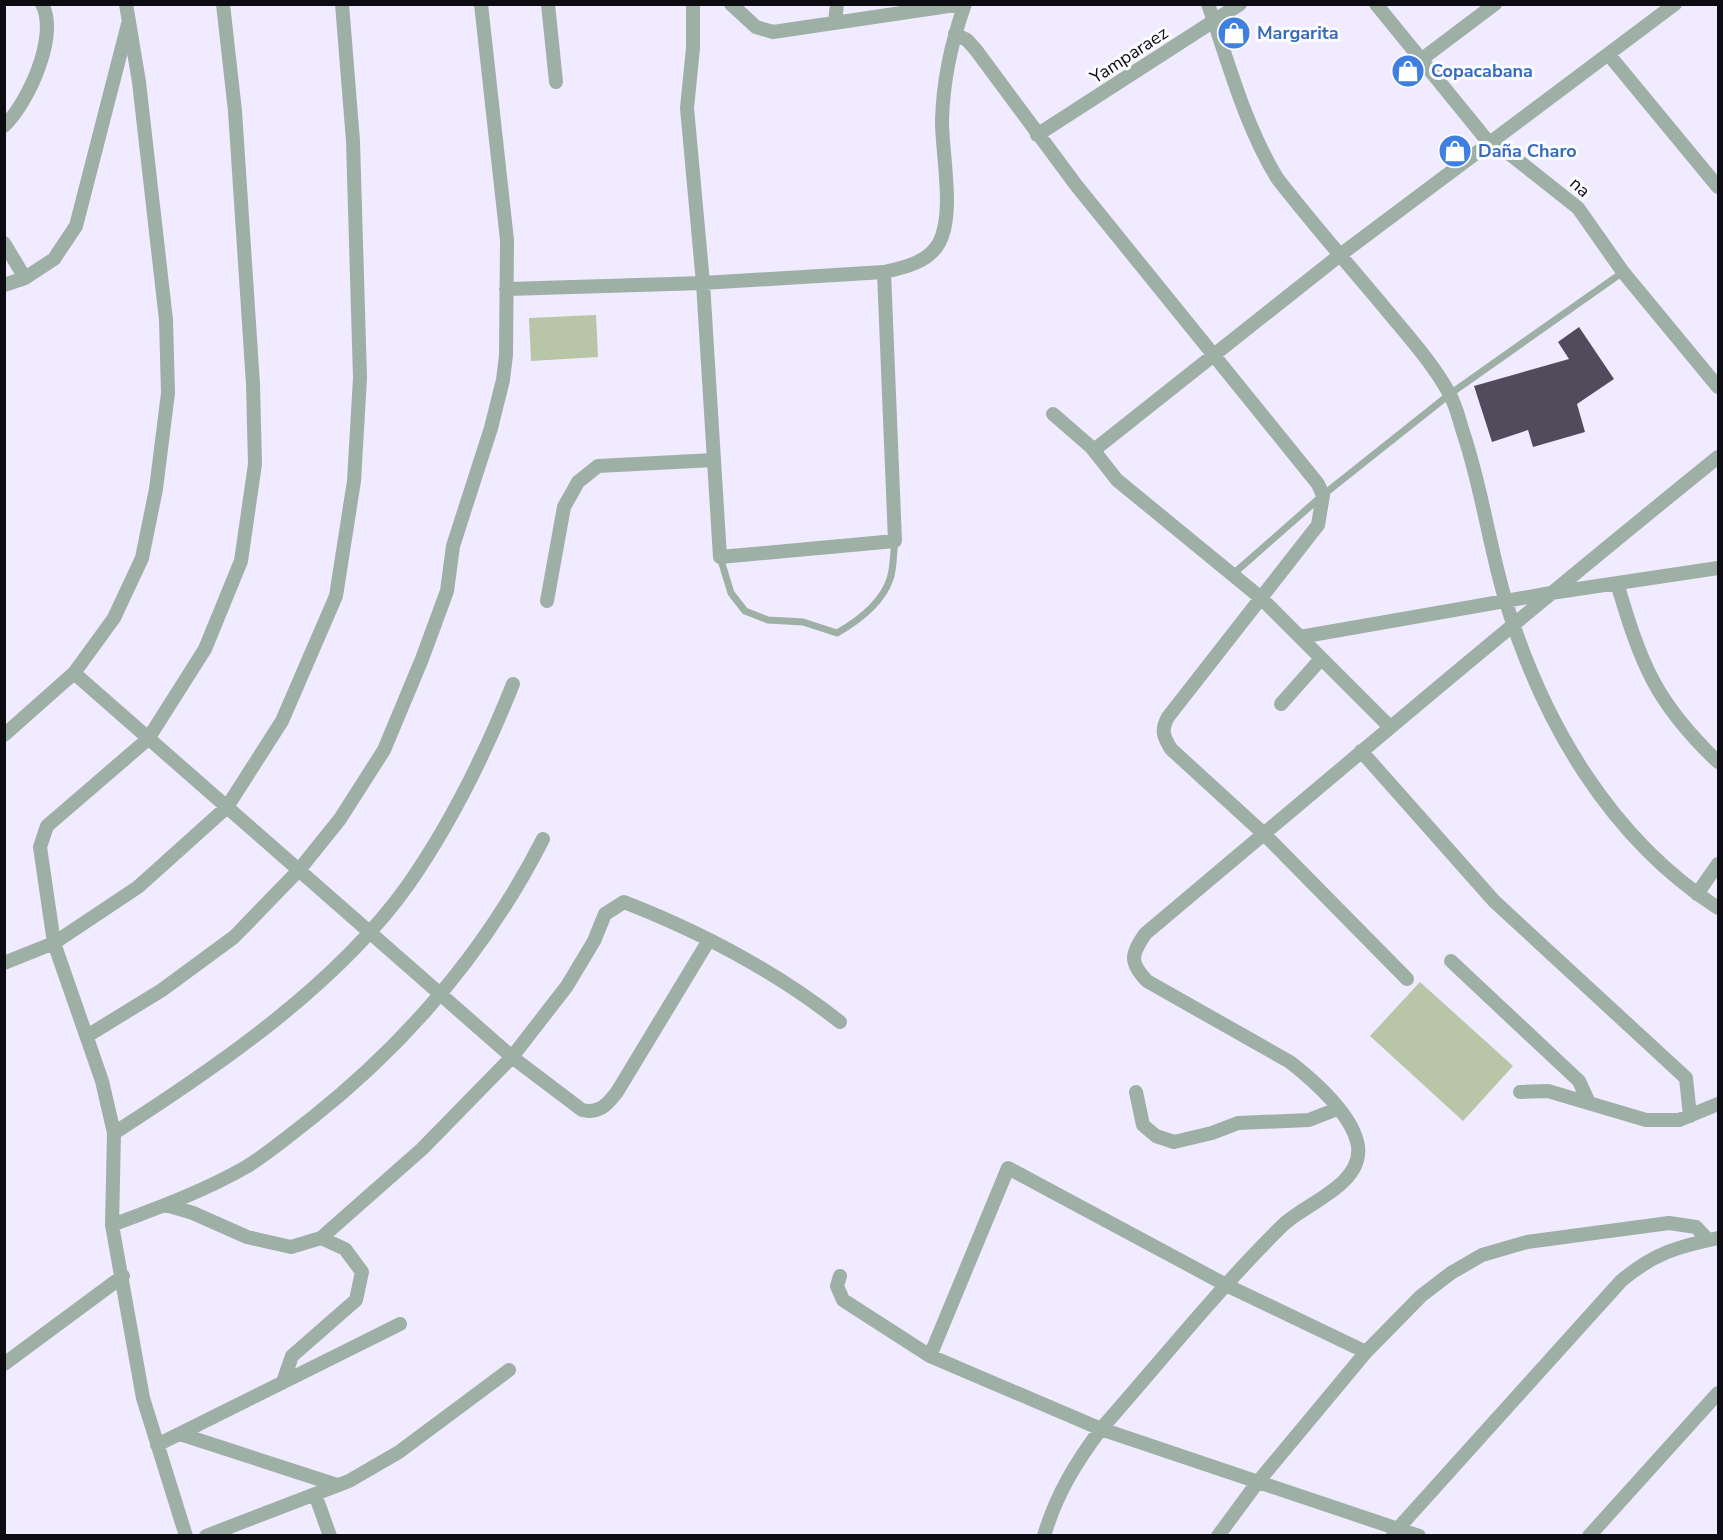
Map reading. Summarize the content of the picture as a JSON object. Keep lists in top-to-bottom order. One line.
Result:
{"streets":{"street":["Yamparaez","na"]},"places":{"shop":["Margarita","Copacabana","Daña Charo"]}}
